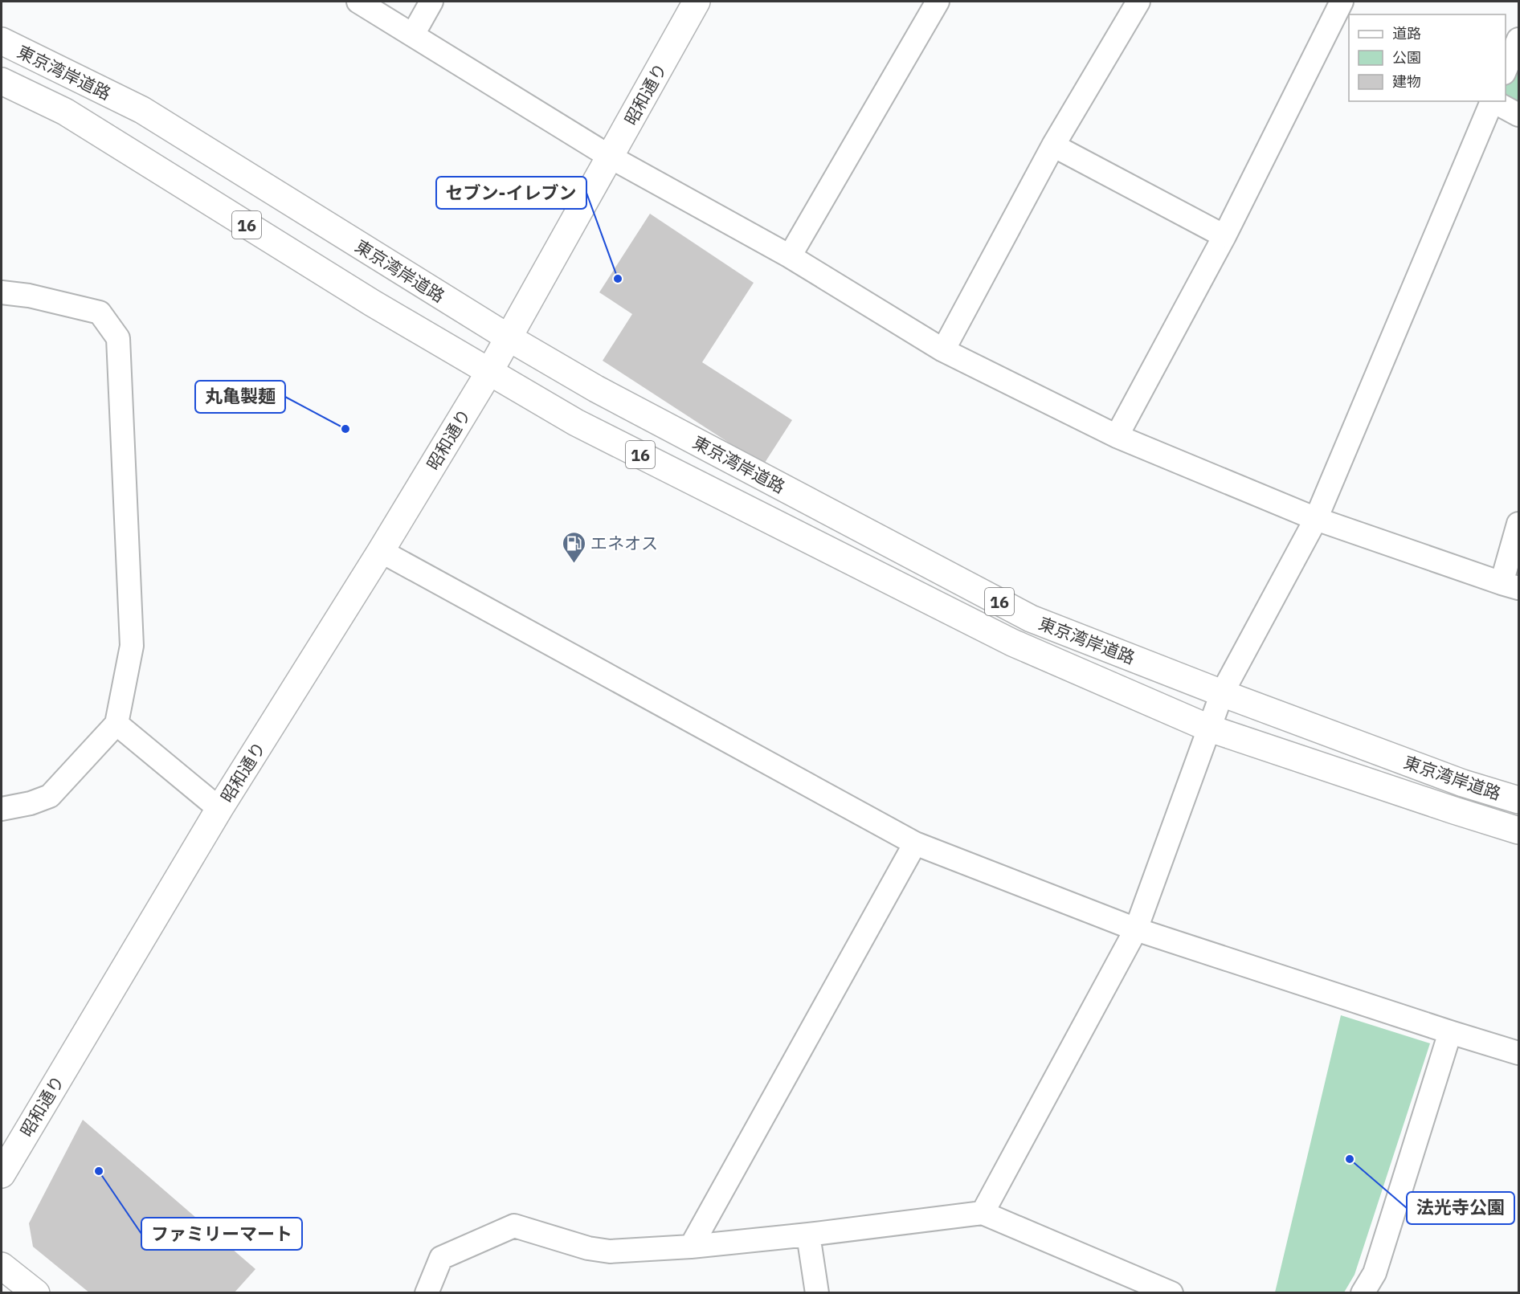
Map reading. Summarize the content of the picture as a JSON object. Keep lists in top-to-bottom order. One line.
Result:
{"streets":{"main road":["東京湾岸道路","昭和通り","16"]},"crossings":[["東京湾岸道路","昭和通り"]],"places":{"other":["セブン-イレブン","丸亀製麺","法光寺公園","ファミリーマート"],"fuel station":["エネオス"]},"legend":["道路","公園","建物"]}
